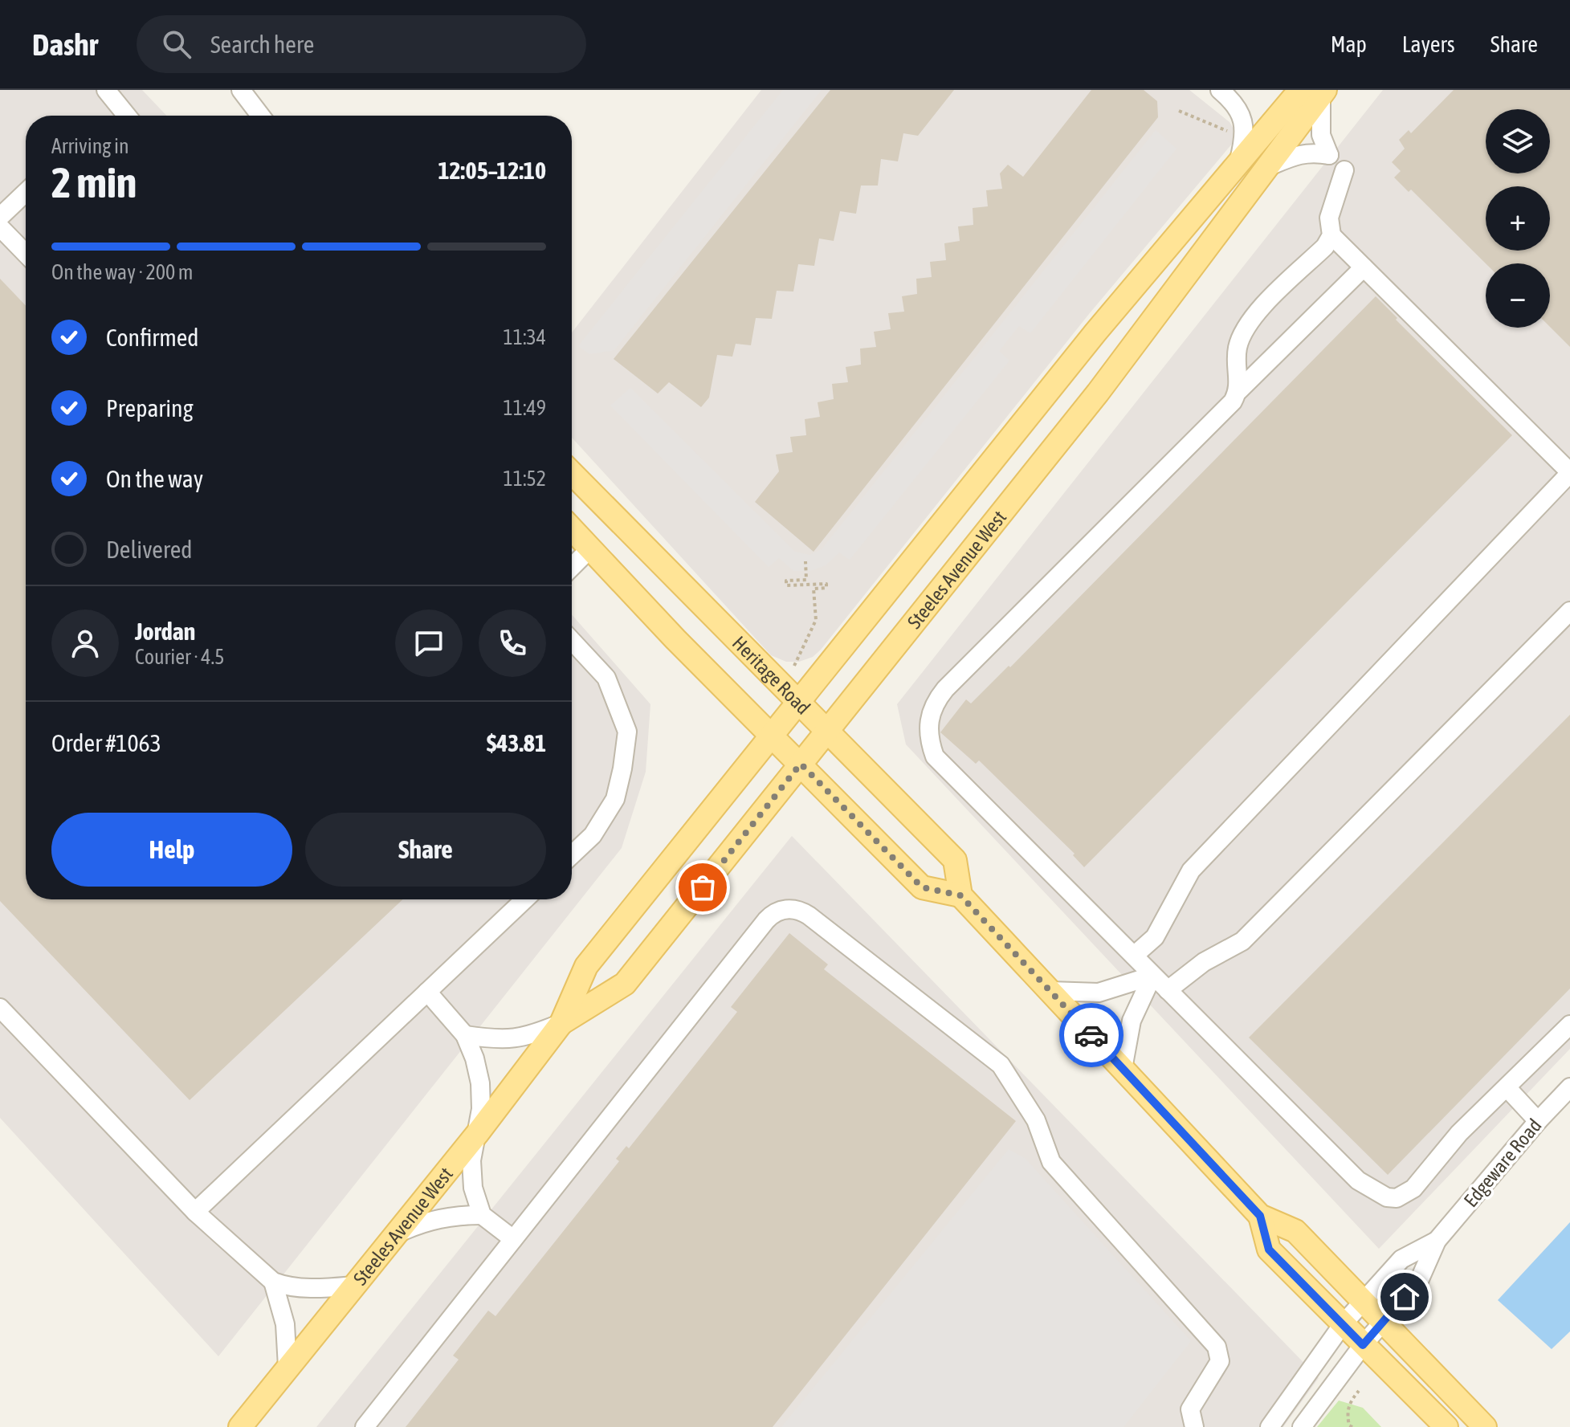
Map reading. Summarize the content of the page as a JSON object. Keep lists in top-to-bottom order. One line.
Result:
{"streets":{"main road":["Steeles Avenue West","Heritage Road"],"street":["Edgeware Road"]},"crossings":[["Steeles Avenue West","Heritage Road"]],"page":{"header":"Dashr","search":"Search here","nav":["Map","Layers","Share"],"map_buttons":["+","−"],"heading":["2 min","Arriving in","12:05–12:10"],"panel":["Jordan","Courier · 4.5","Order #1063","$43.81"],"bar":"On the way · 200 m","list":[["Confirmed","11:34"],["Preparing","11:49"],["On the way","11:52"],"Delivered"],"buttons":["Help","Share"]}}
